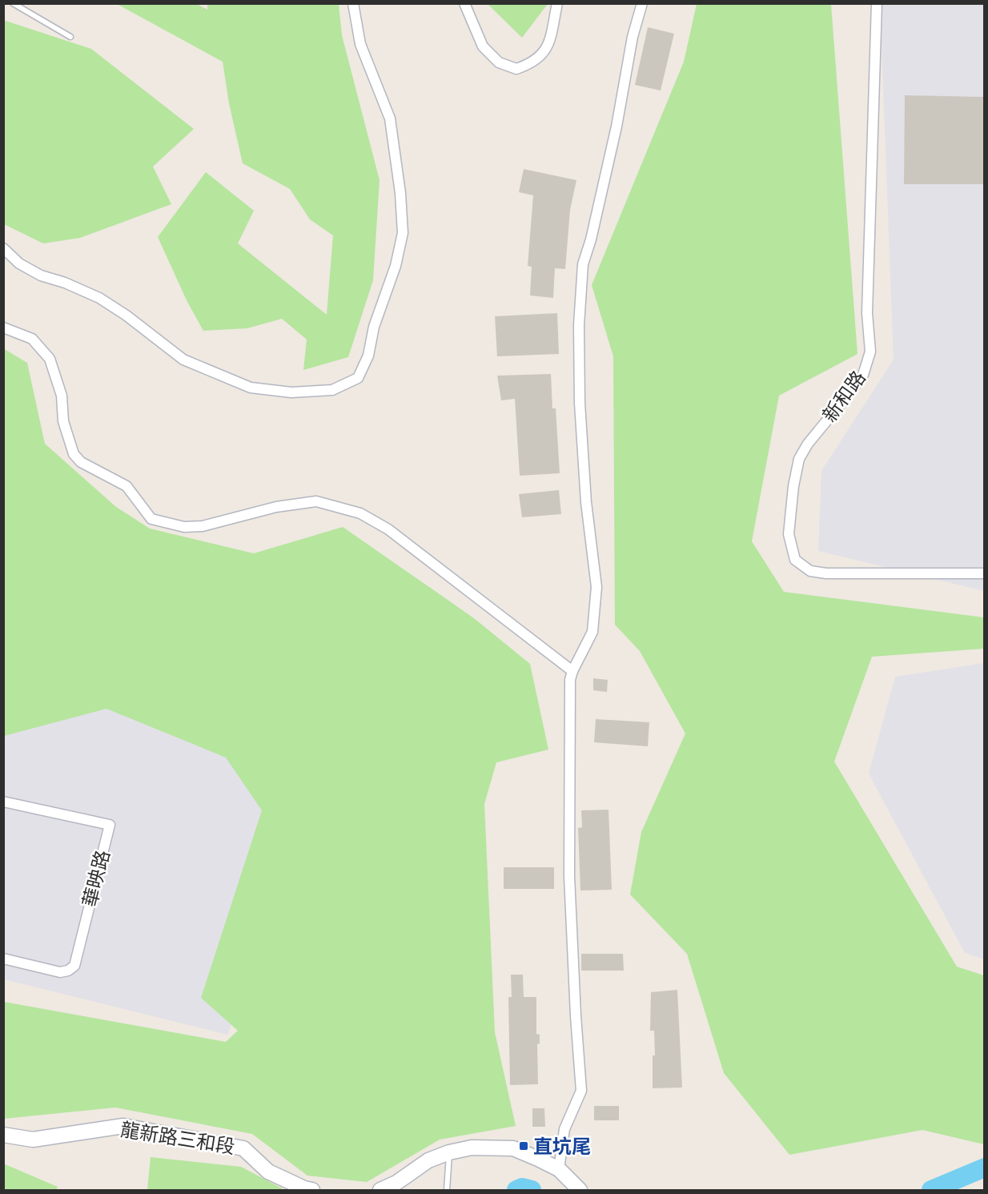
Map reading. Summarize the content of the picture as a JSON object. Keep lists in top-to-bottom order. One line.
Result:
{"streets":{"street":["新和路","華映路","龍新路三和段"]},"places":{"transit":["直坑尾"]}}
